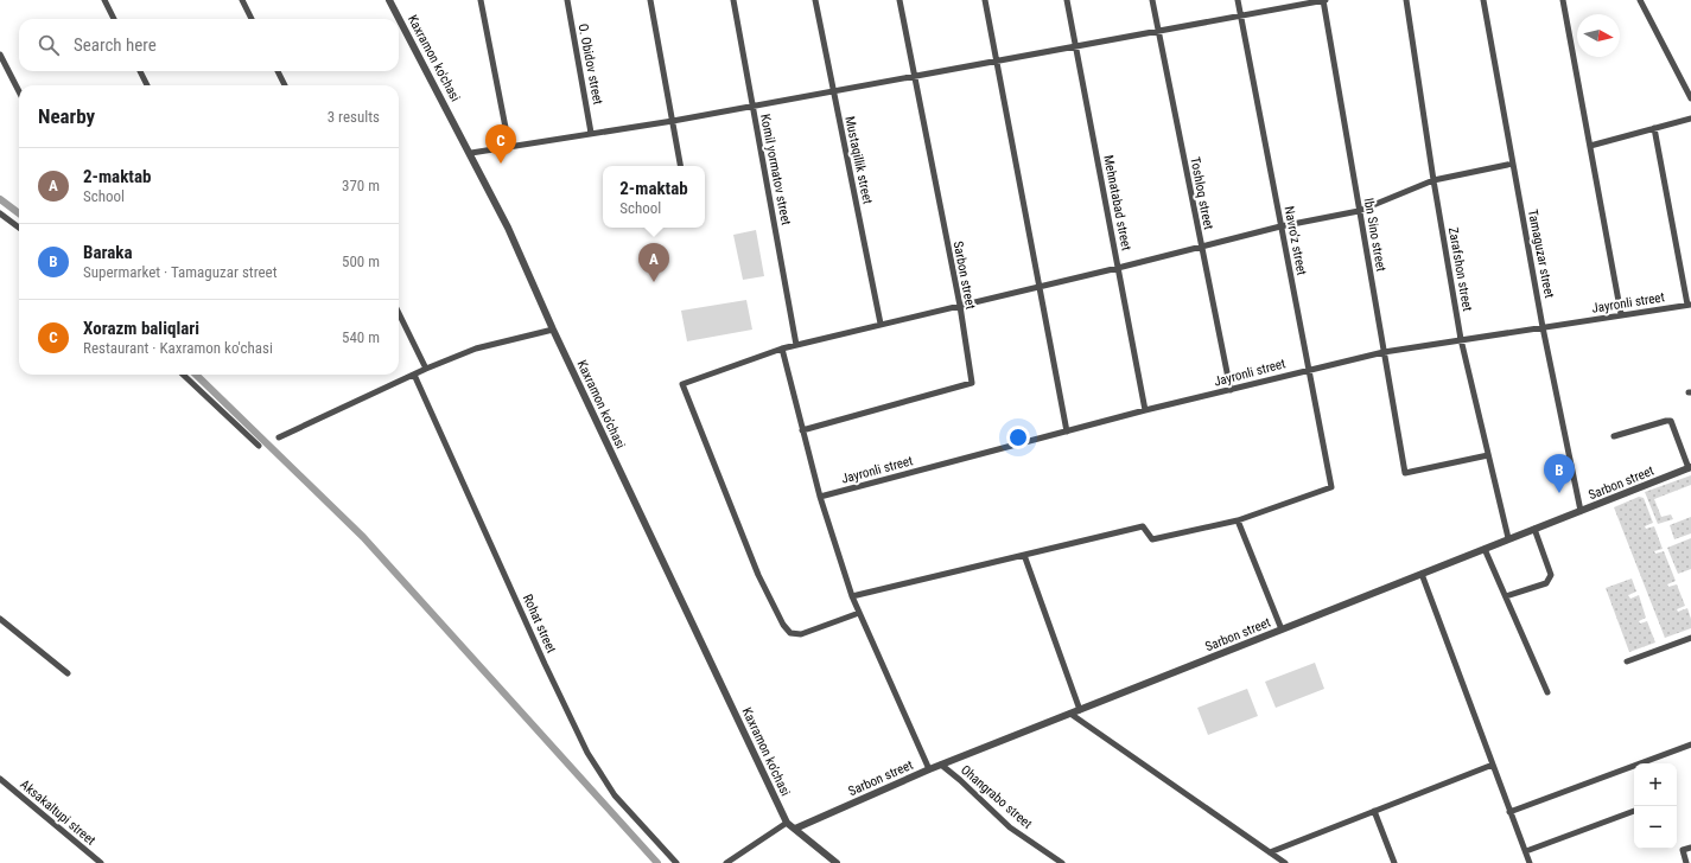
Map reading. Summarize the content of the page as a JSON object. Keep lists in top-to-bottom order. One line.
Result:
{"streets":{"street":["Kaxramon ko'chasi","O. Obidov street","Mustaqillik street","Komil yormatov street","Toshloq street","Mehnatаbаd street","Ibn Sino street","Navro'z street","Tamaguzar street","Zarafshon street","Sarbon street","Jayronli street","Rohat street","Ohangrabo street","Aksakaltupi street"]},"crossings":[["Toshloq street","Jayronli street"],["Mehnatаbаd street","Jayronli street"],["Ibn Sino street","Zarafshon street"],["Ibn Sino street","Jayronli street"],["Navro'z street","Jayronli street"],["Tamaguzar street","Sarbon street"],["Tamaguzar street","Jayronli street"],["Zarafshon street","Sarbon street"],["Zarafshon street","Jayronli street"],["Sarbon street","Ohangrabo street"]],"north":"right","page":{"search":"Search here","heading":["Nearby","3 results"],"pins":["C","A","B"],"list":[{"mark":"A","name":"2-maktab","note":"School","value":"370 m"},{"mark":"B","name":"Baraka","note":"Supermarket · Tamaguzar street","value":"500 m"},{"mark":"C","name":"Xorazm baliqlari","note":"Restaurant · Kaxramon ko'chasi","value":"540 m"}],"popup":["2-maktab","School"],"map_buttons":["+","−"]}}
